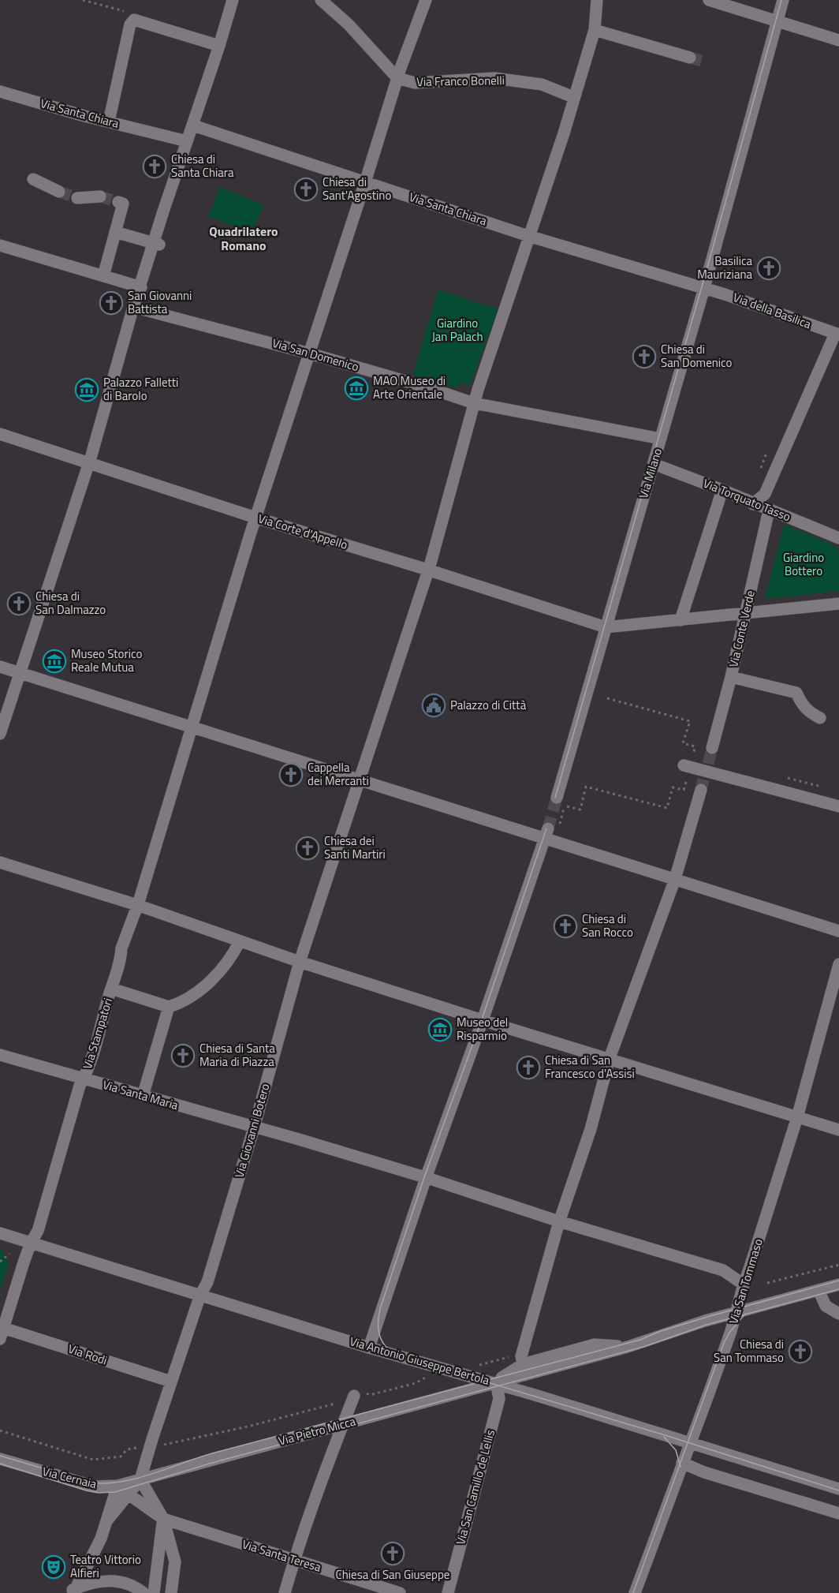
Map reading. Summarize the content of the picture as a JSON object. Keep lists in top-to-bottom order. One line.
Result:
{"streets":{"street":["Via Franco Bonelli","Via Santa Chiara","Via della Basilica","Via San Domenico","Via Milano","Via Torquato Tasso","Via Corte d'Appello","Via Conte Verde","Via Stampatori","Via Santa Maria","Via Giovanni Botero","Via San Tommaso","Via Rodi","Via Antonio Giuseppe Bertola","Via Pietro Micca","Via Cernaia","Via San Camillo de Lellis","Via Santa Teresa"]},"crossings":[["Via Franco Bonelli","Via Stampatori"],["Via Franco Bonelli","Via Giovanni Botero"],["Via Santa Chiara","Via della Basilica"],["Via Santa Chiara","Via Milano"],["Via Santa Chiara","Via Stampatori"],["Via Santa Chiara","Via Giovanni Botero"],["Via della Basilica","Via Milano"],["Via San Domenico","Via Milano"],["Via San Domenico","Via Stampatori"],["Via San Domenico","Via Giovanni Botero"],["Via Milano","Via Torquato Tasso"],["Via Milano","Via Corte d'Appello"],["Via Torquato Tasso","Via Conte Verde"],["Via Corte d'Appello","Via Stampatori"],["Via Corte d'Appello","Via Giovanni Botero"],["Via Stampatori","Via Santa Maria"],["Via Stampatori","Via Rodi"],["Via Stampatori","Via Antonio Giuseppe Bertola"],["Via Santa Maria","Via Giovanni Botero"],["Via Santa Maria","Via San Tommaso"],["Via Giovanni Botero","Via Rodi"],["Via Giovanni Botero","Via Antonio Giuseppe Bertola"],["Via Giovanni Botero","Via Pietro Micca"],["Via Giovanni Botero","Via Cernaia"],["Via San Tommaso","Via Antonio Giuseppe Bertola"],["Via San Tommaso","Via Pietro Micca"],["Via Antonio Giuseppe Bertola","Via Pietro Micca"],["Via Antonio Giuseppe Bertola","Via San Camillo de Lellis"],["Via Pietro Micca","Via Cernaia"],["Via Pietro Micca","Via San Camillo de Lellis"],["Via Cernaia","Via Santa Teresa"]],"districts":["Quadrilatero Romano"],"parks":["Giardino Jan Palach","Giardino Bottero"],"places":{"church":["Chiesa di Santa Chiara","Chiesa di Sant'Agostino","Basilica Mauriziana","San Giovanni Battista","Chiesa di San Domenico","Chiesa di San Dalmazzo","Cappella dei Mercanti","Chiesa dei Santi Martiri","Chiesa di San Rocco","Chiesa di Santa Maria di Piazza","Chiesa di San Francesco d'Assisi","Chiesa di San Tommaso","Chiesa di San Giuseppe"],"museum":["MAO Museo di Arte Orientale","Palazzo Falletti di Barolo","Museo Storico Reale Mutua","Museo del Risparmio"],"public building":["Palazzo di Città"],"theatre":["Teatro Vittorio Alfieri"]}}
